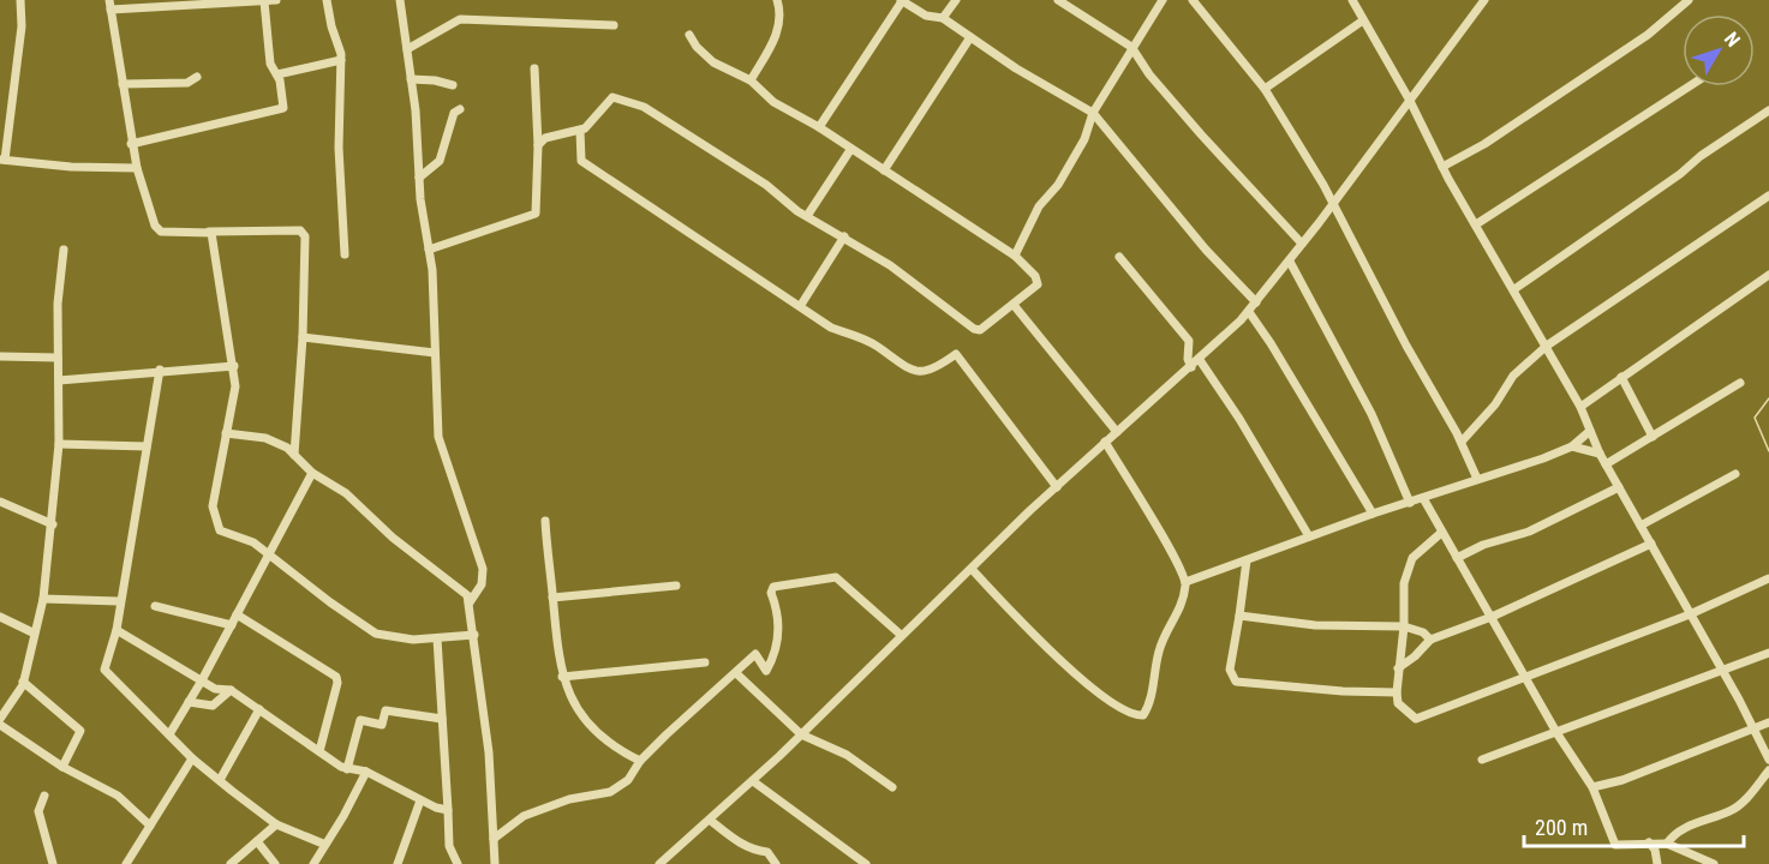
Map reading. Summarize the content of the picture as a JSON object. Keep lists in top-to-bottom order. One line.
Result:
{"scale_bar":"200 m","north":"top right"}
